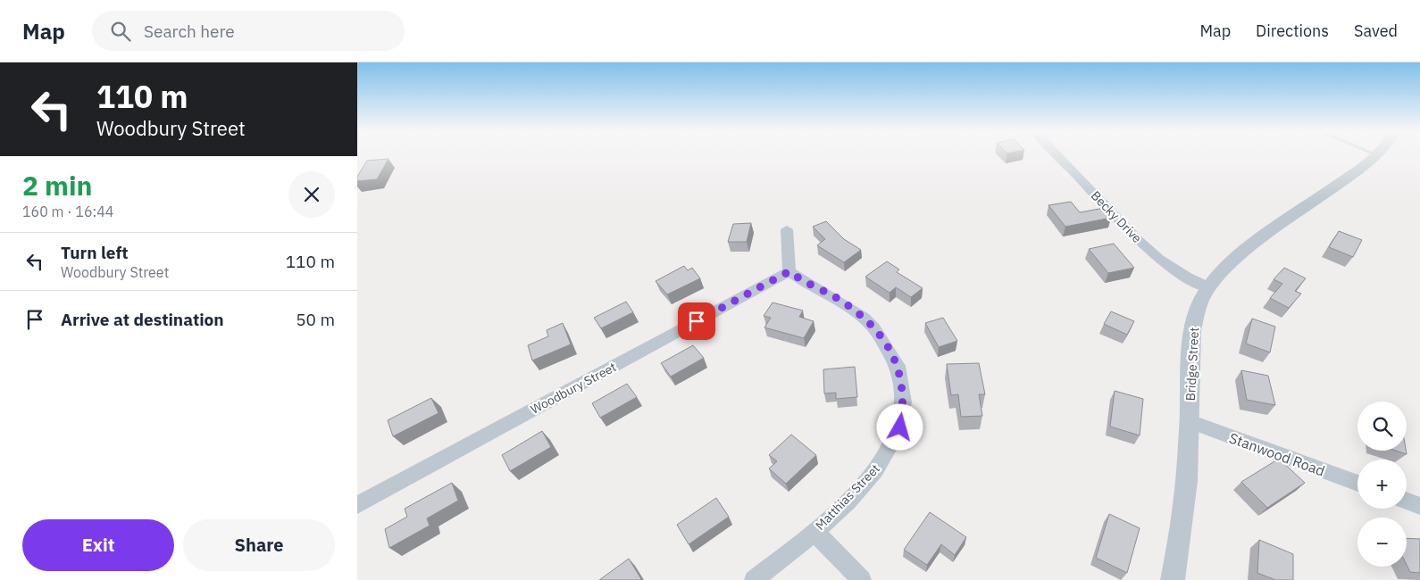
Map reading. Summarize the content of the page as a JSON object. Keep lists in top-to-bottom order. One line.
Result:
{"streets":{"street":["Becky Drive","Bridge Street","Woodbury Street","Stanwood Road","Matthias Street"]},"crossings":[["Becky Drive","Bridge Street"],["Bridge Street","Stanwood Road"],["Woodbury Street","Matthias Street"]],"page":{"header":"Map","search":"Search here","nav":["Map","Directions","Saved"],"turn":["110 m","Woodbury Street"],"heading":["2 min","160 m · 16:44"],"list":[{"name":"Turn left","note":"Woodbury Street","value":"110 m"},{"name":"Arrive at destination","value":"50 m"}],"map_buttons":["+","−"],"buttons":["Exit","Share"]}}
